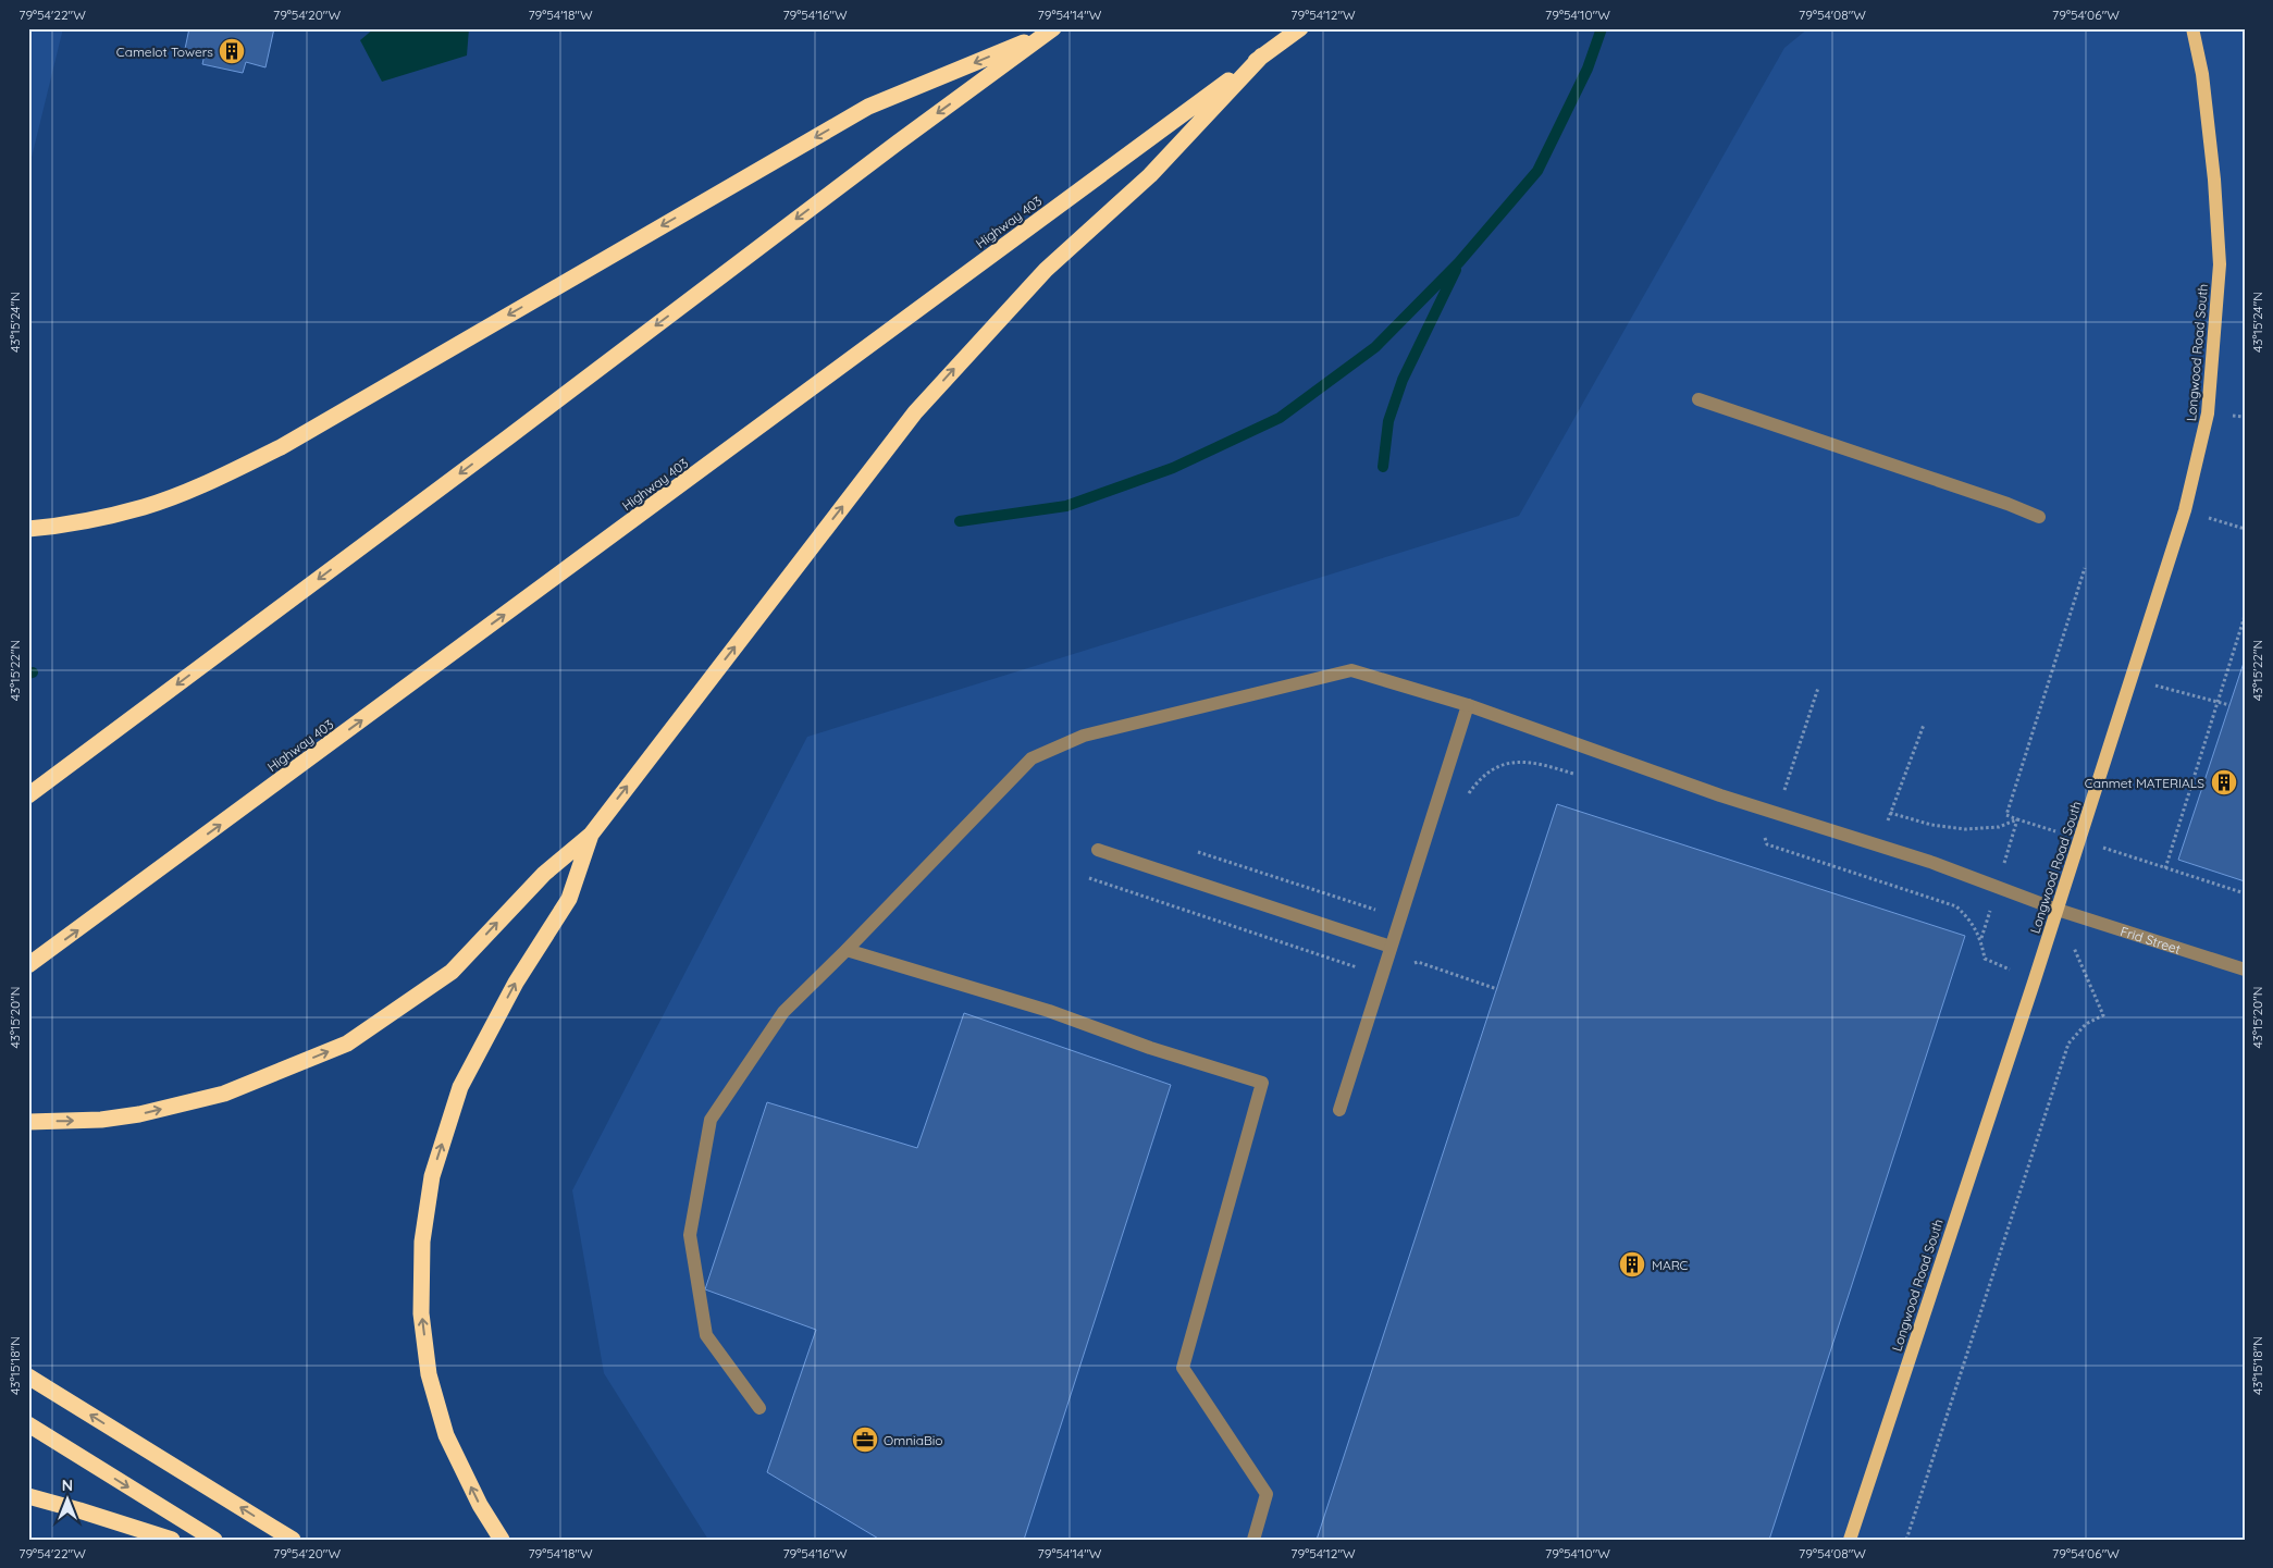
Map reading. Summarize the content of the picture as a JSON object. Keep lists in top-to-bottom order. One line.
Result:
{"streets":{"highway":["Highway 403"],"main road":["Longwood Road South"],"lane":["Frid Street"]},"crossings":[["Longwood Road South","Frid Street"]],"places":{"building":["Camelot Towers","Canmet MATERIALS","MARC"],"office":["OmniaBio"]},"north":"top","coordinates":["79°54'22\"W","79°54'20\"W","79°54'18\"W","79°54'16\"W","79°54'14\"W","79°54'12\"W","79°54'10\"W","79°54'08\"W","79°54'06\"W","43°15'24\"N","43°15'22\"N","43°15'20\"N","43°15'18\"N"]}
